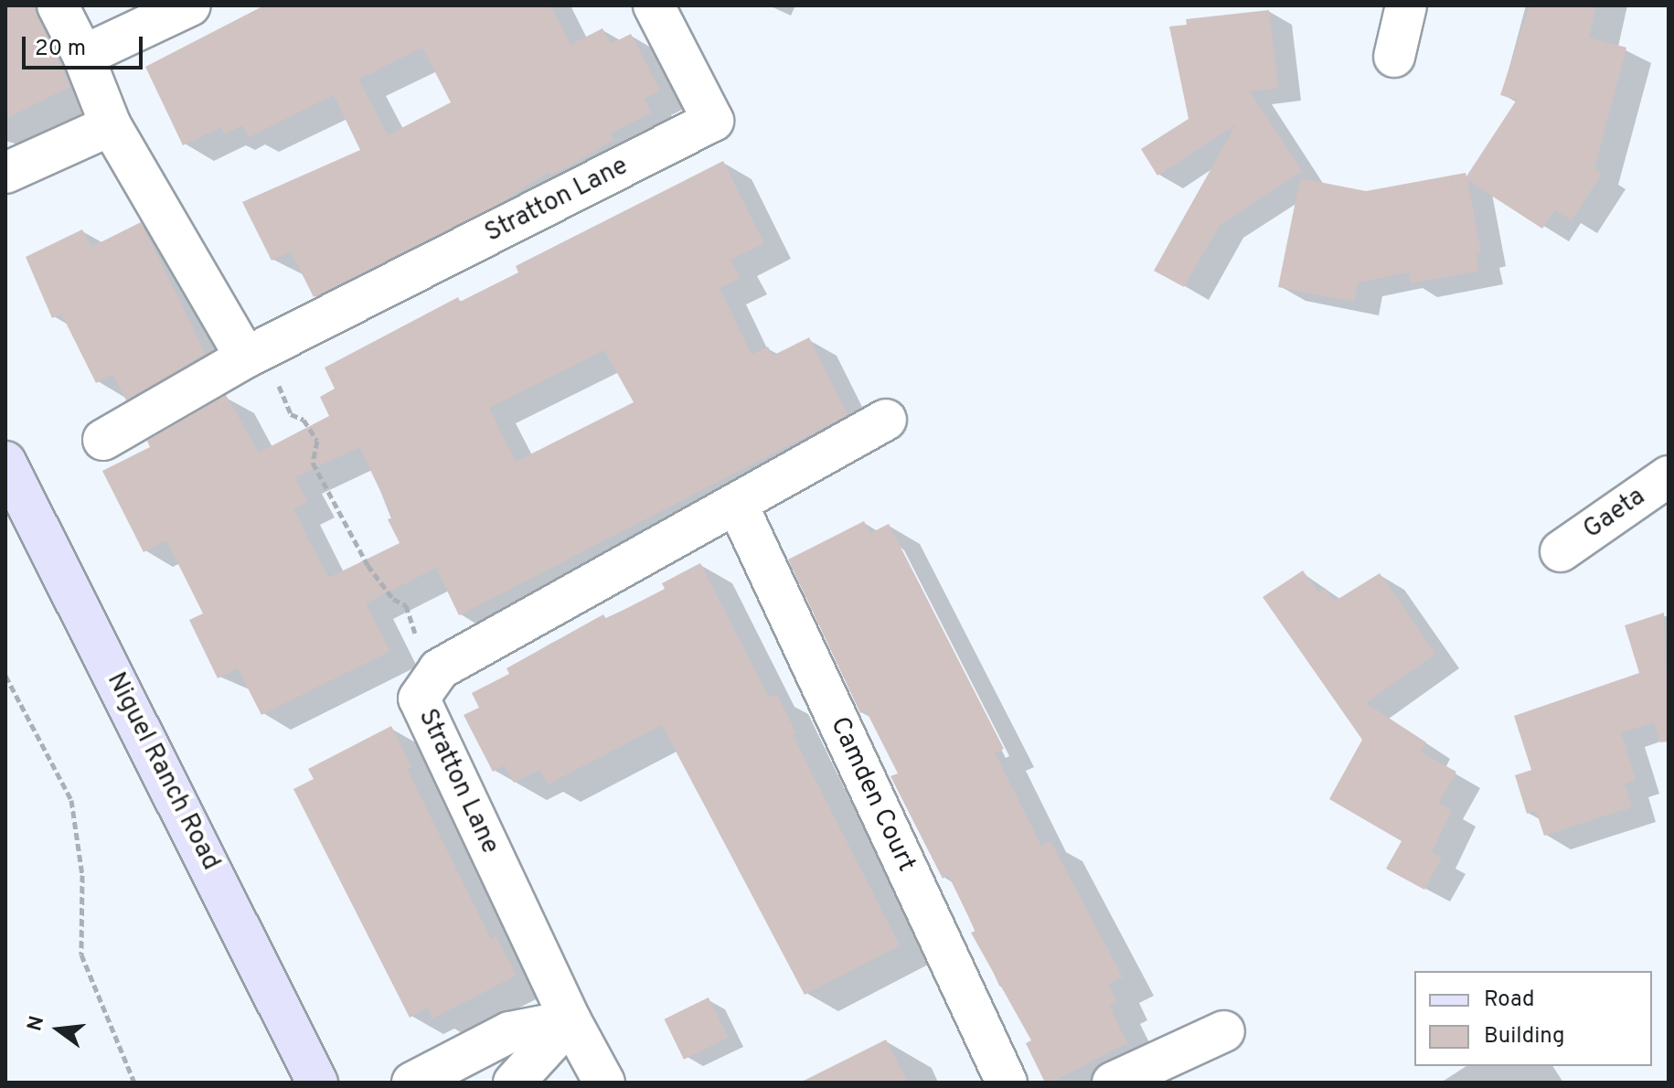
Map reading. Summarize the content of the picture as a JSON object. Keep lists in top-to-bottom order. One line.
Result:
{"streets":{"street":["Stratton Lane","Gaeta","Niguel Ranch Road","Camden Court"]},"legend":["Road","Building"],"scale_bar":"20 m","north":"left"}
